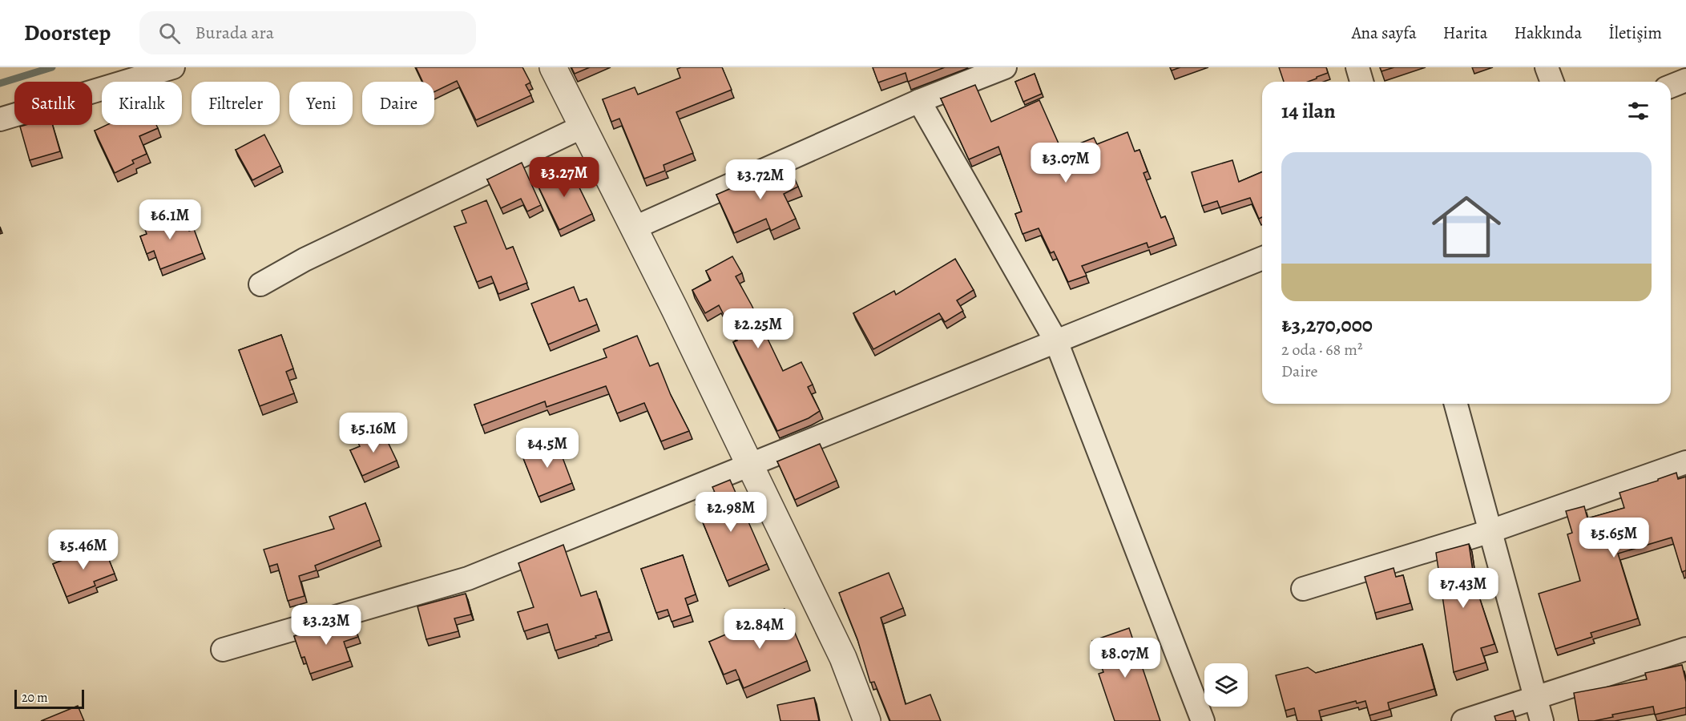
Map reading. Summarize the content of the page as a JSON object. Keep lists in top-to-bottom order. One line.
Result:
{"scale_bar":"20 m","page":{"header":"Doorstep","search":"Burada ara","nav":["Ana sayfa","Harita","Hakkında","İletişim"],"chip":["Satılık","Kiralık","Filtreler","Yeni","Daire"],"heading":"14 ilan","list":[{"name":"₺3,270,000","note":"2 oda · 68 m² · Daire"}],"price":["₺3.07M","₺3.27M","₺3.72M","₺6.1M","₺2.25M","₺5.16M","₺4.5M","₺2.98M","₺5.65M","₺5.46M","₺7.43M","₺3.23M","₺2.84M","₺8.07M"],"scale":"20 m"}}
